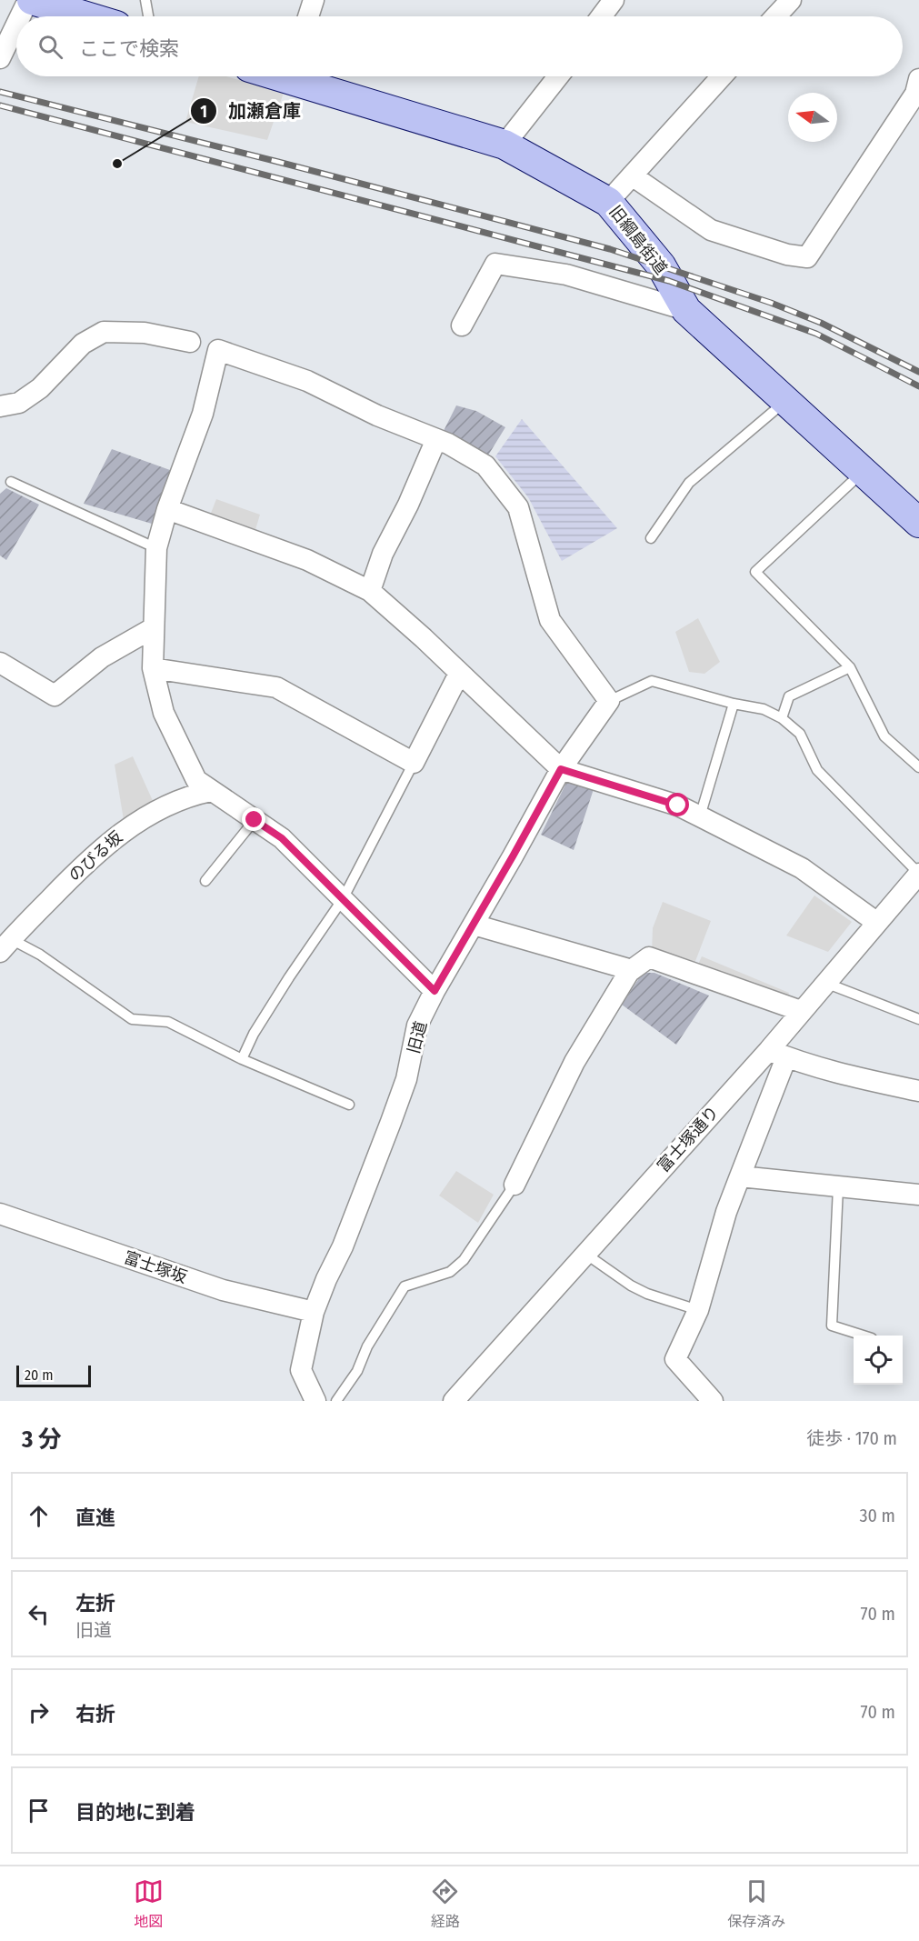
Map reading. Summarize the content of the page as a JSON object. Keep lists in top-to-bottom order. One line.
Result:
{"streets":{"street":["旧綱島街道","のびる坂","旧道","富士塚通り","富士塚坂"]},"crossings":[["旧道","富士塚坂"]],"places":["加瀬倉庫"],"scale_bar":"20 m","north":"left","page":{"search":"ここで検索","scale":"20 m","heading":["3 分","徒歩 · 170 m"],"list":[["直進","30 m"],["左折","旧道","70 m"],["右折","70 m"],"目的地に到着"],"nav":["地図","経路","保存済み"]}}
